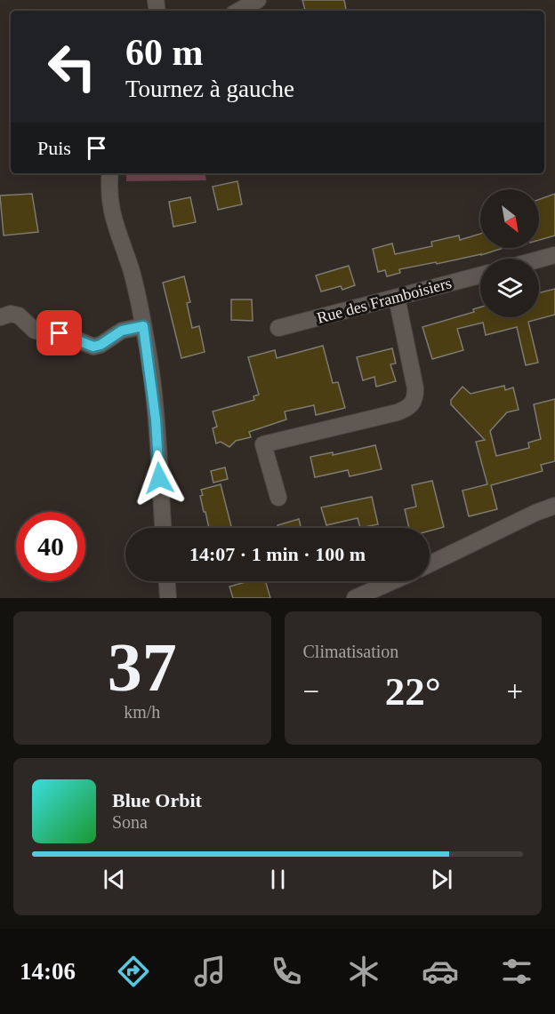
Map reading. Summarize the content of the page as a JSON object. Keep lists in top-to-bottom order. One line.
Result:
{"streets":{"street":["Rue des Framboisiers"]},"north":"bottom right","page":{"turn":["60 m","Tournez à gauche"],"then":"Puis","limit":"40","trip":"14:07 · 1 min · 100 m","tile":[["37","km/h"],"Climatisation"],"heat":["−","22°","+"],"song":["Blue Orbit","Sona"],"tabs":"14:06"}}
